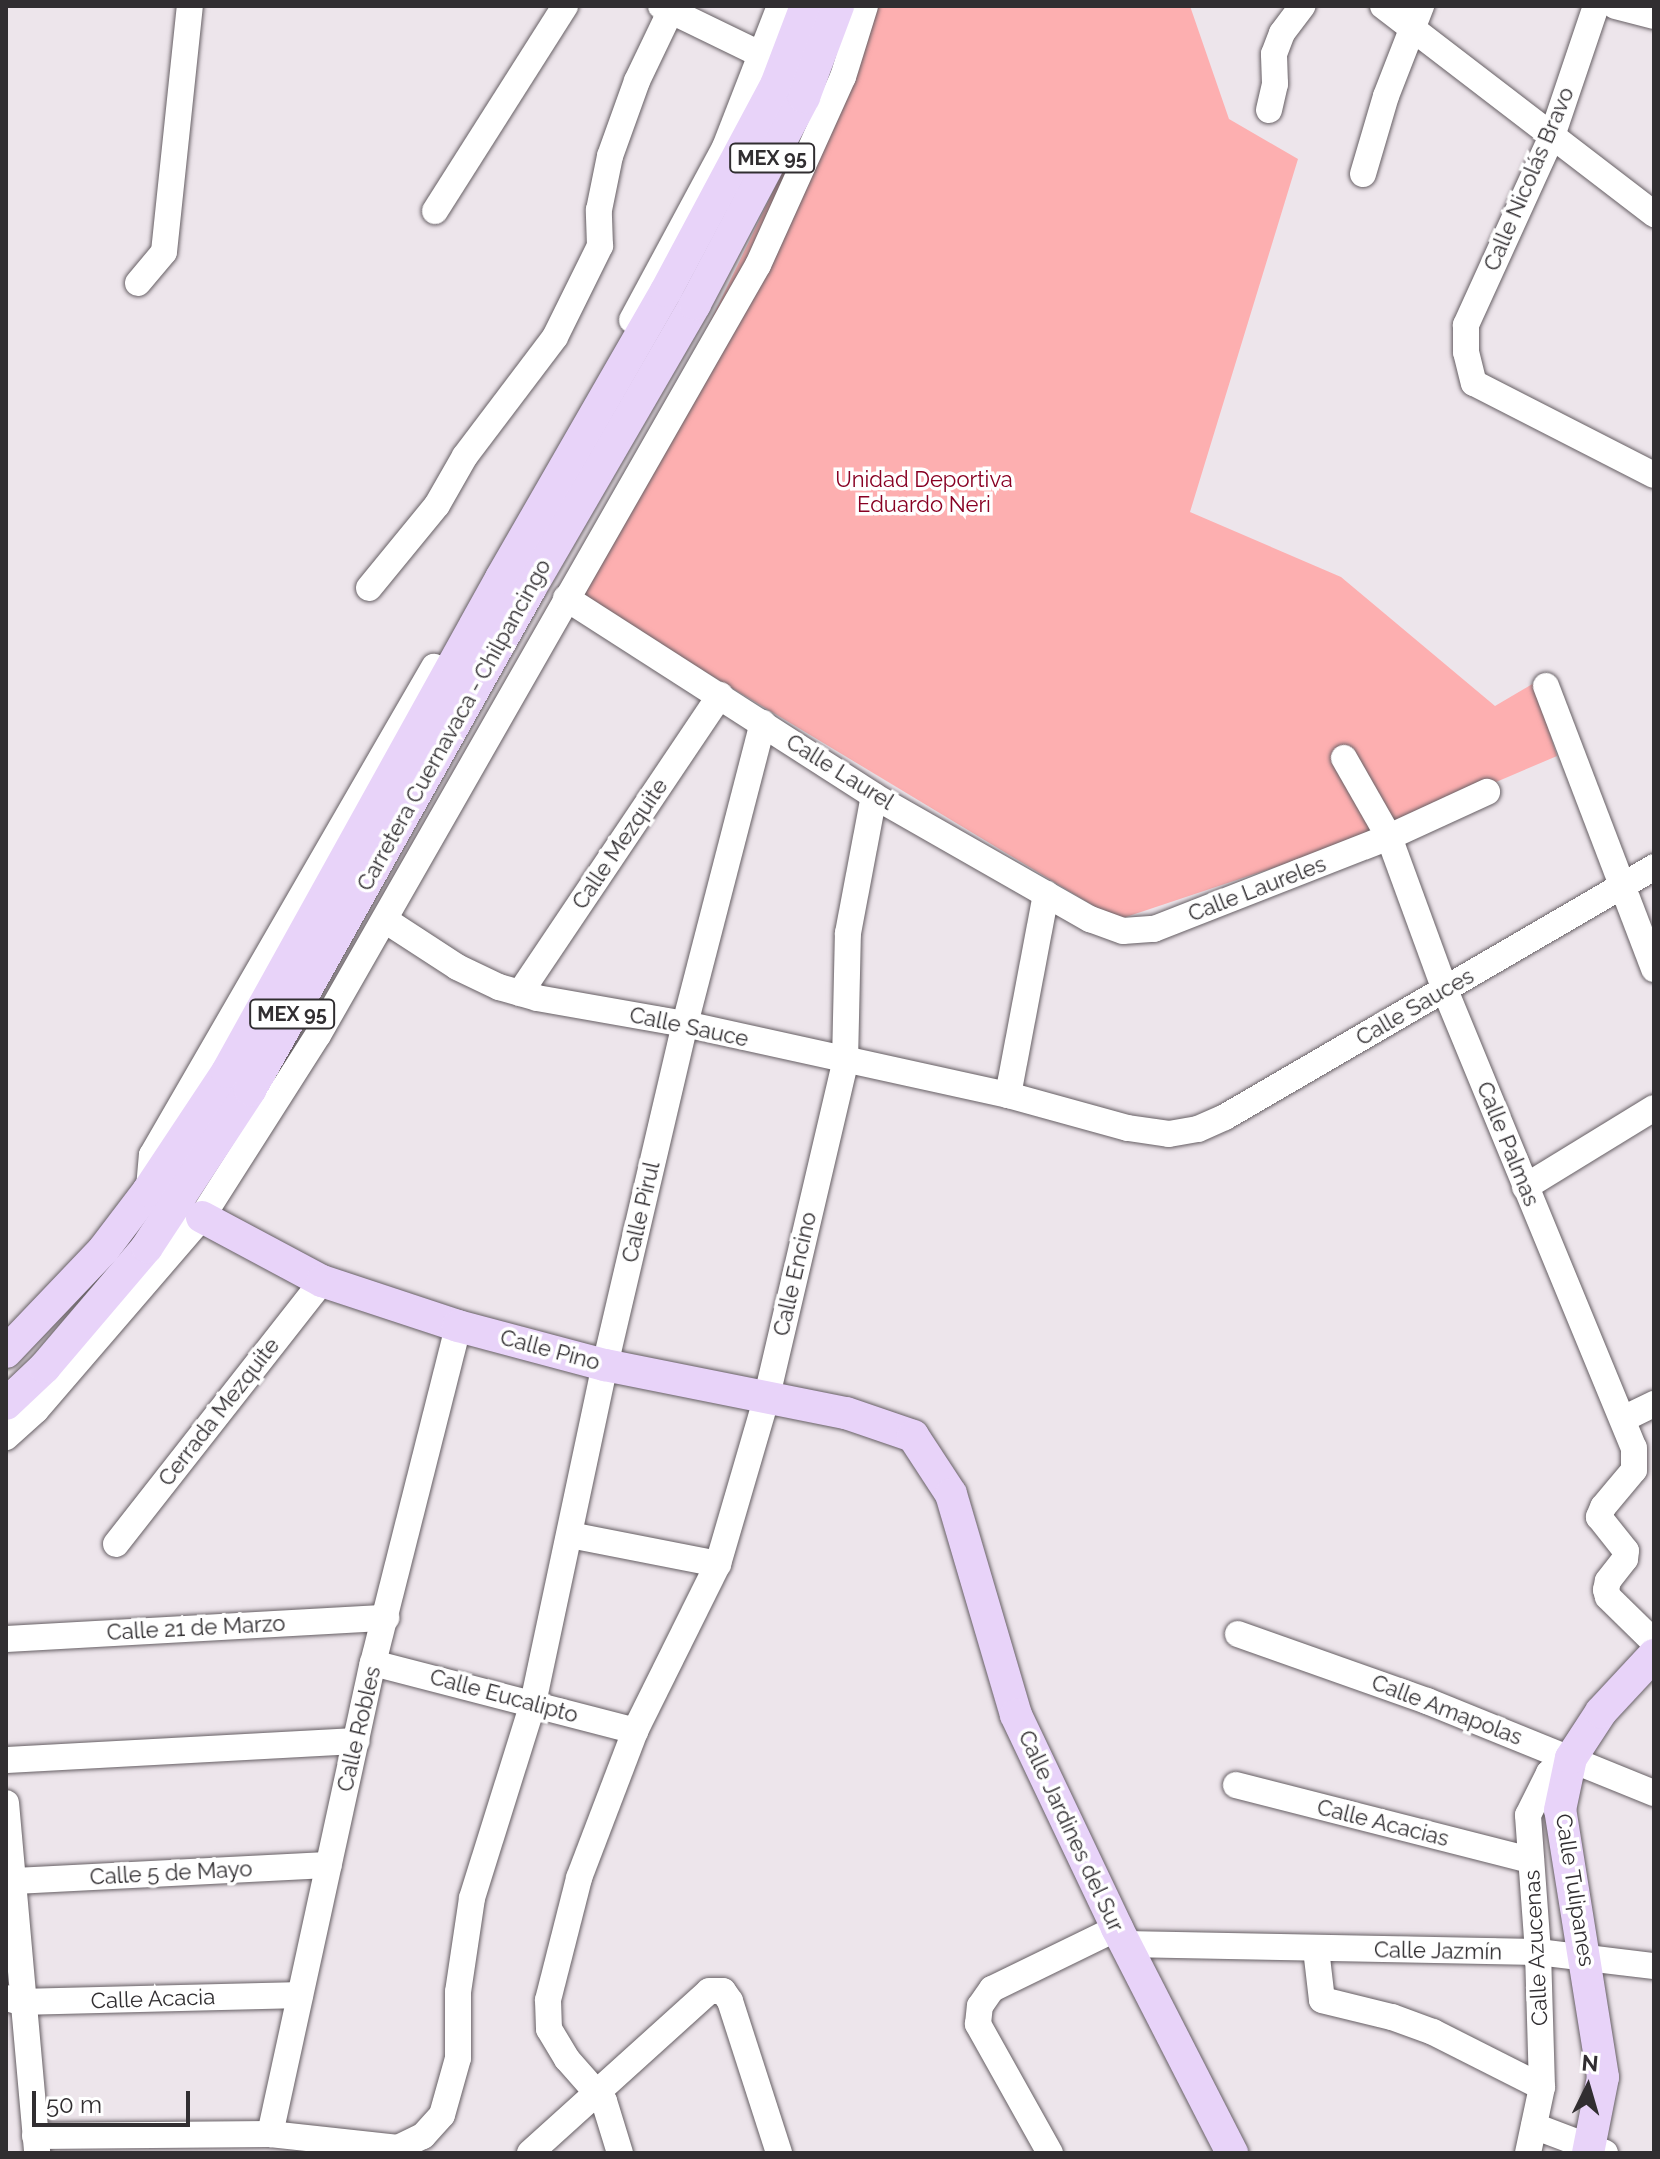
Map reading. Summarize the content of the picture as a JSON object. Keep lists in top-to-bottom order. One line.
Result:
{"streets":{"main road":["MEX 95","Carretera Cuernavaca - Chilpancingo","Calle Pino","Calle Jardines del Sur","Calle Tulipanes"],"street":["Calle Nicolás Bravo","Calle Laurel","Calle Mezquite","Calle Laureles","Calle Sauces","Calle Sauce","Calle Palmas","Calle Pirul","Calle Encino","Cerrada Mezquite","Calle 21 de Marzo","Calle Eucalipto","Calle Amapolas","Calle Robles","Calle Acacias","Calle 5 de Mayo","Calle Azucenas","Calle Jazmín","Calle Acacia"]},"crossings":[["Calle Laurel","Calle Mezquite"],["Calle Laurel","Calle Laureles"],["Calle Laurel","Calle Pirul"],["Calle Laurel","Calle Encino"],["Calle Mezquite","Calle Sauce"],["Calle Laureles","Calle Palmas"],["Calle Sauces","Calle Sauce"],["Calle Sauces","Calle Palmas"],["Calle Sauce","Calle Pirul"],["Calle Sauce","Calle Encino"],["Calle Pirul","Calle Pino"],["Calle Pirul","Calle Eucalipto"],["Calle Pirul","Calle Robles"],["Calle Encino","Calle Pino"],["Calle Encino","Calle Eucalipto"],["Calle Pino","Cerrada Mezquite"],["Calle Pino","Calle Robles"],["Calle Pino","Calle Jardines del Sur"],["Calle 21 de Marzo","Calle Robles"],["Calle Eucalipto","Calle Robles"],["Calle Amapolas","Calle Tulipanes"],["Calle Amapolas","Calle Azucenas"],["Calle Robles","Calle 5 de Mayo"],["Calle Robles","Calle Acacia"],["Calle Acacias","Calle Azucenas"],["Calle Jardines del Sur","Calle Jazmín"],["Calle Tulipanes","Calle Azucenas"],["Calle Tulipanes","Calle Jazmín"],["Calle Azucenas","Calle Jazmín"]],"parks":["Unidad Deportiva Eduardo Neri"],"scale_bar":"50 m","north":"top"}
